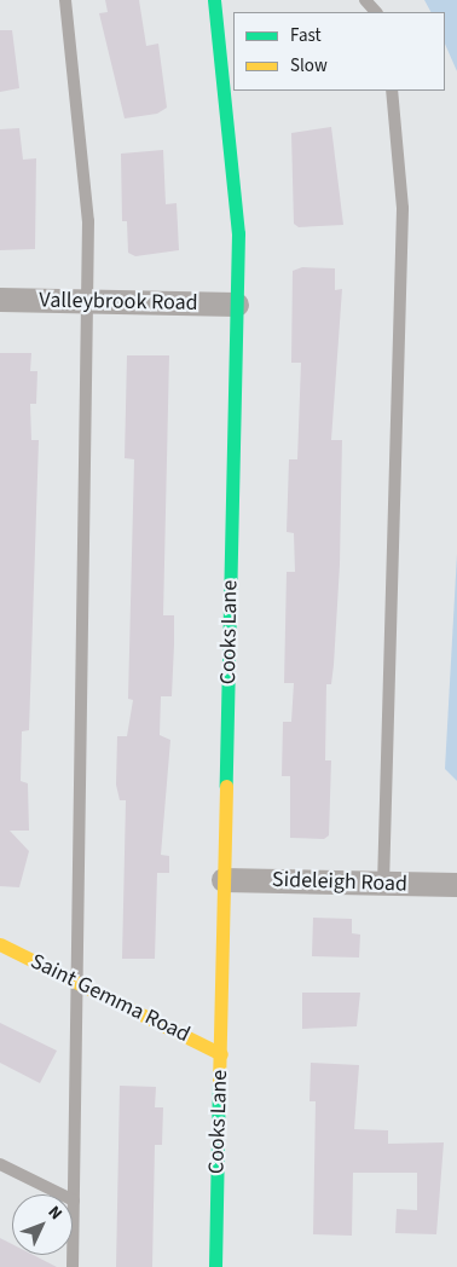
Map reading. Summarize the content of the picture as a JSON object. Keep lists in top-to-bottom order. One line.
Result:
{"streets":{"main road":["Cooks Lane","Saint Gemma Road"],"street":["Valleybrook Road","Sideleigh Road"]},"crossings":[["Valleybrook Road","Cooks Lane"],["Cooks Lane","Sideleigh Road"],["Cooks Lane","Saint Gemma Road"]],"legend":["Fast","Slow"],"north":"top right"}
